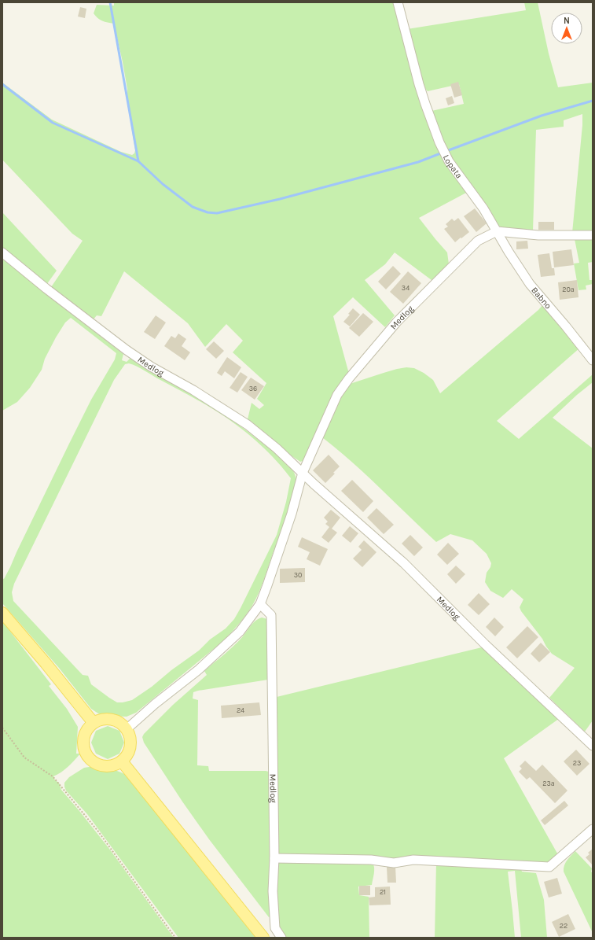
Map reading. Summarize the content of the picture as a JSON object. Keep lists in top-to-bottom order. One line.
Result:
{"streets":{"street":["Lopata","Babno","Medlog"]},"crossings":[["Lopata","Babno"],["Lopata","Medlog"],["Babno","Medlog"]],"house_numbers":["34","20a","36","30","24","23","23a","21","22"],"north":"top"}
